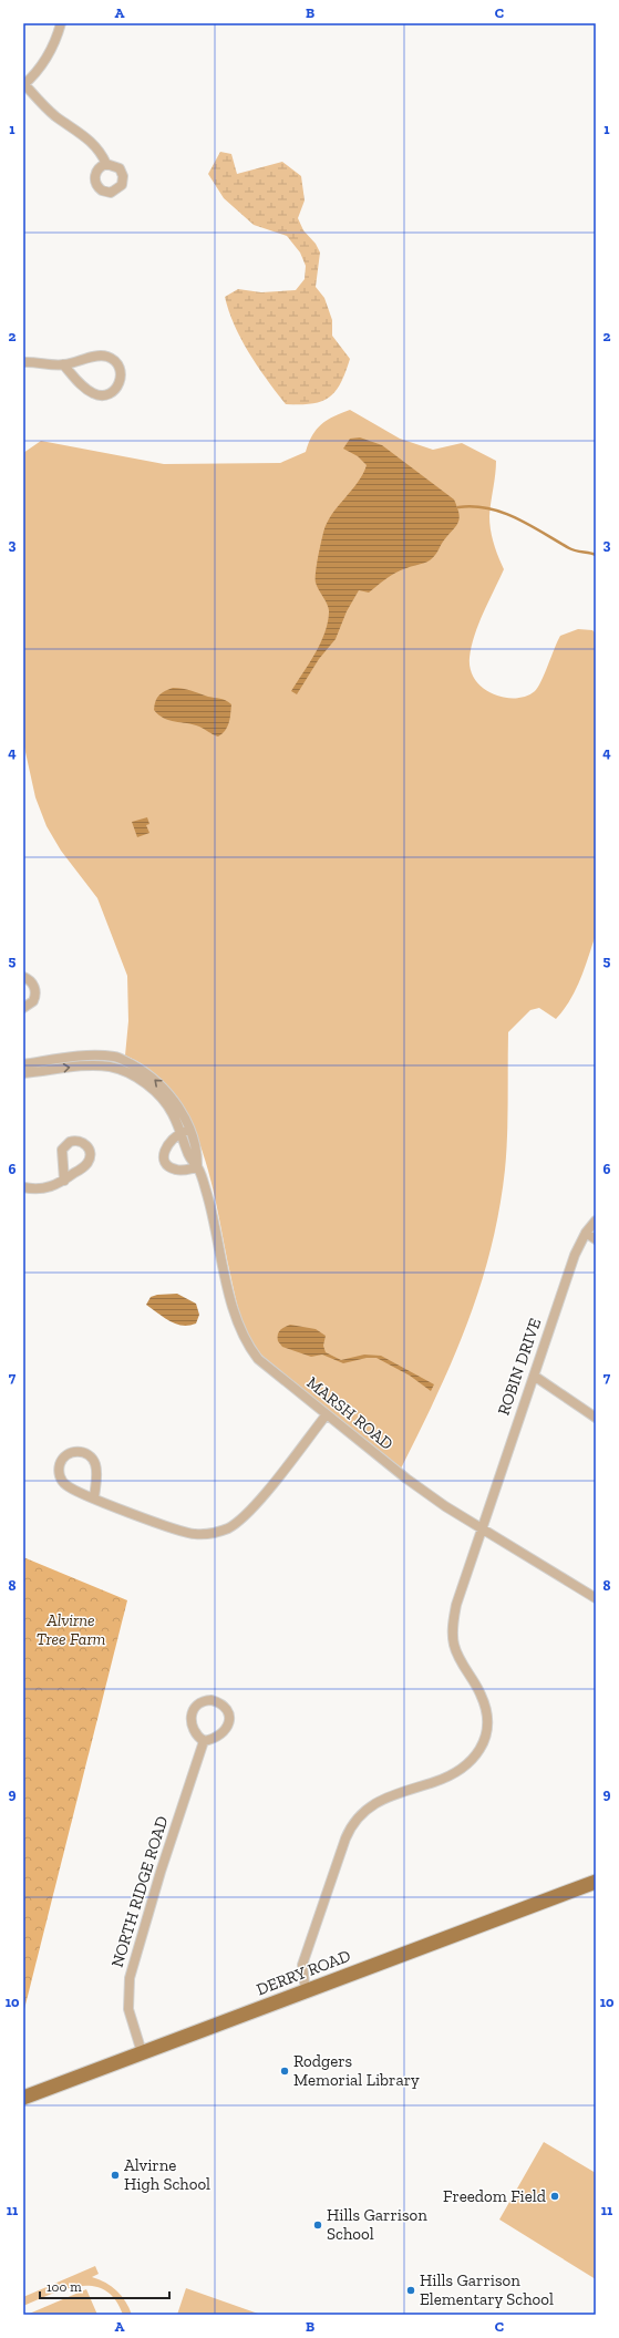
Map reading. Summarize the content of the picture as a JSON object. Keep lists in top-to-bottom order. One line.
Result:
{"streets":{"main road":["DERRY ROAD"],"street":["ROBIN DRIVE","MARSH ROAD","NORTH RIDGE ROAD"]},"crossings":[["ROBIN DRIVE","MARSH ROAD"],["ROBIN DRIVE","DERRY ROAD"],["NORTH RIDGE ROAD","DERRY ROAD"]],"parks":["Alvirne Tree Farm"],"places":["Rodgers Memorial Library","Alvirne High School","Freedom Field","Hills Garrison School","Hills Garrison Elementary School"],"scale_bar":"100 m","grid":{"columns":["A","B","C"],"rows":["1","2","3","4","5","6","7","8","9","10","11"]}}
